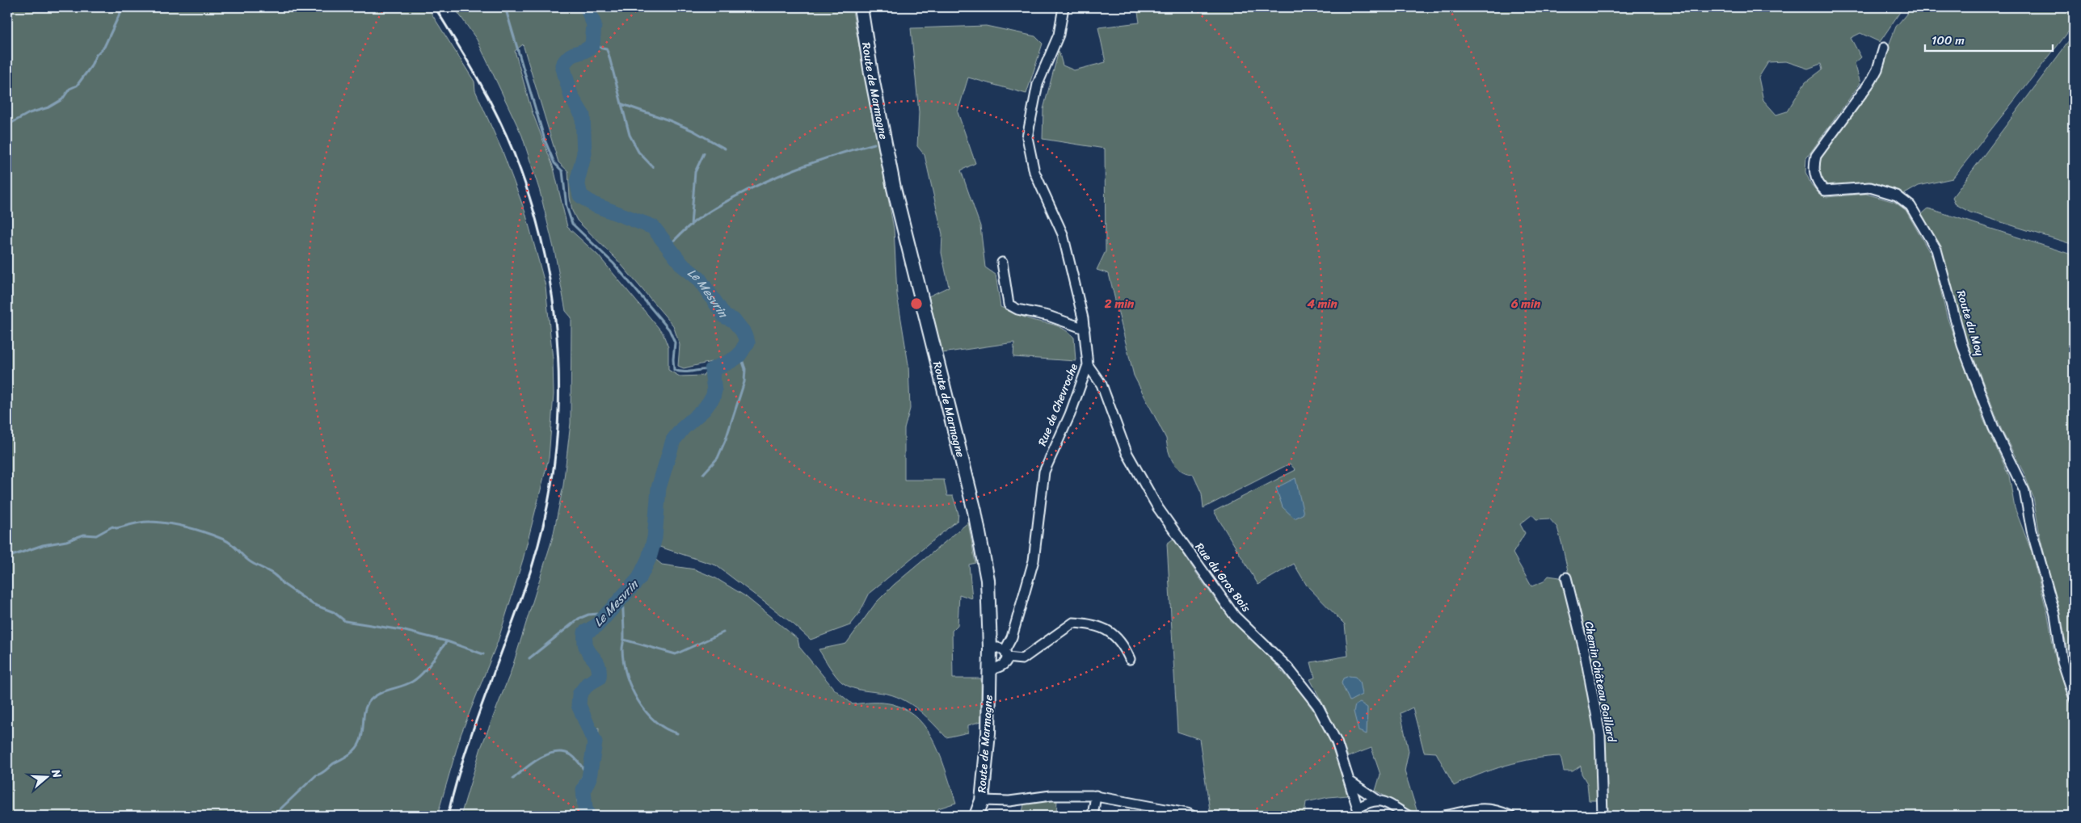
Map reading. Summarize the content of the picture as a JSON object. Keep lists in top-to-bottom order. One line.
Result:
{"streets":{"main road":["Route de Marmagne"],"street":["Route du Moy","Rue de Chevroche","Rue du Gros Bois","Chemin Château Gaillard"]},"crossings":[["Rue de Chevroche","Rue du Gros Bois"]],"water":["Le Mesvrin"],"scale_bar":"100 m","north":"right","rings":["2 min","4 min","6 min"]}
